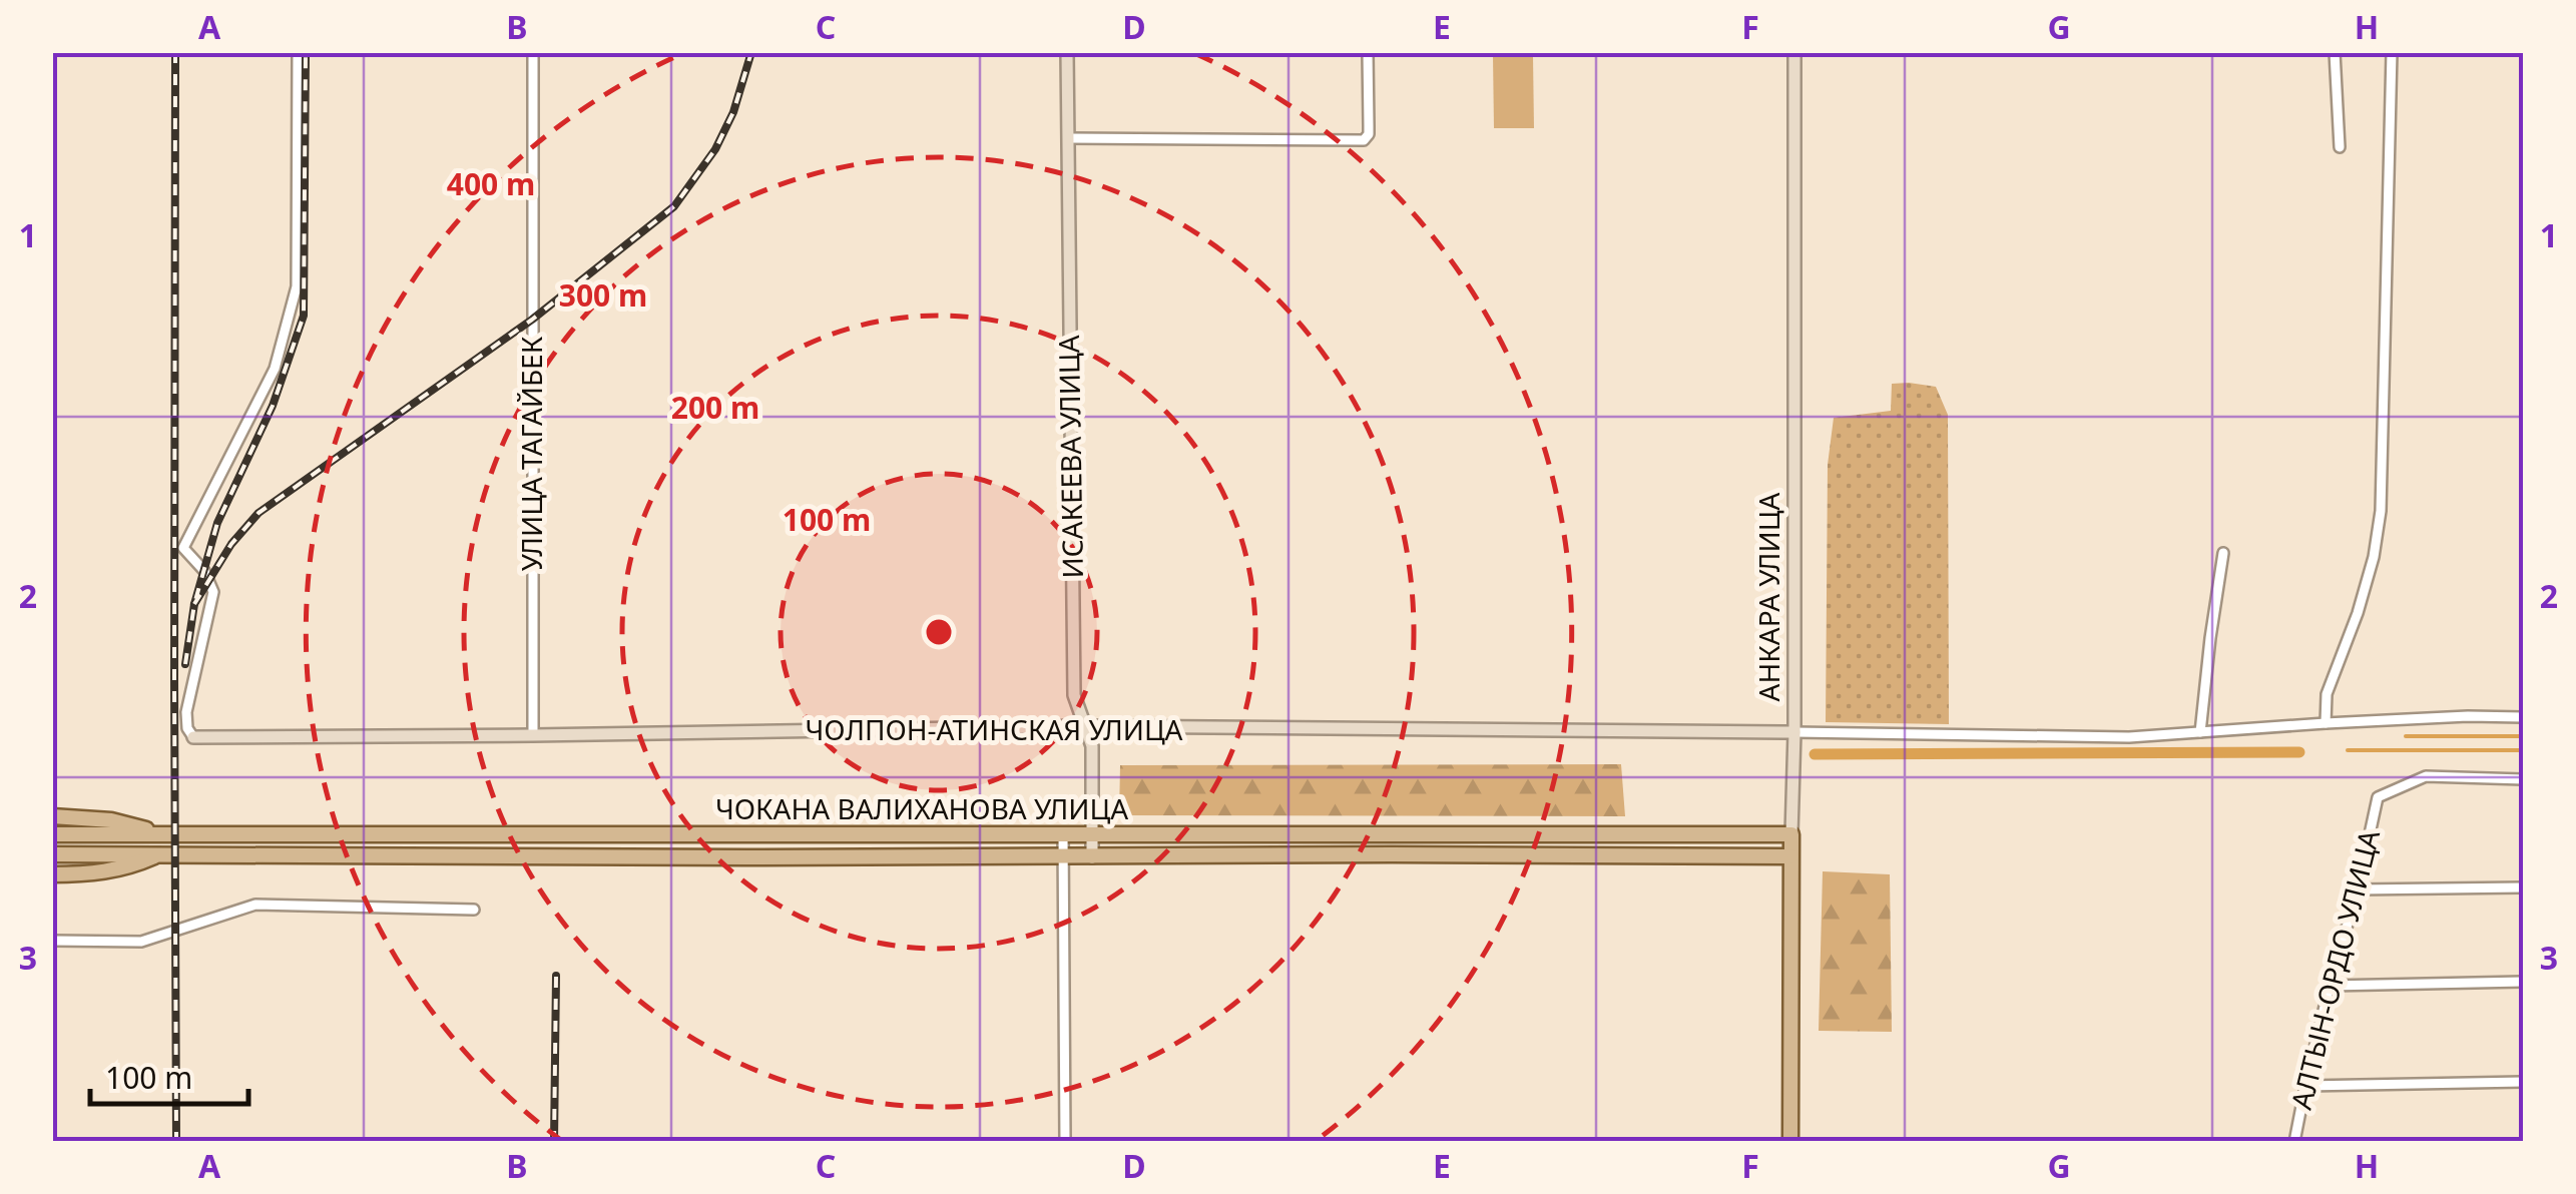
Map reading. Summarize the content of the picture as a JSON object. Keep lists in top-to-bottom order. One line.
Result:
{"streets":{"main road":["АНКАРА УЛИЦА","ЧОКАНА ВАЛИХАНОВА УЛИЦА"],"street":["УЛИЦА ТАГАЙБЕК","ИСАКЕЕВА УЛИЦА","ЧОЛПОН-АТИНСКАЯ УЛИЦА","АЛТЫН-ОРДО УЛИЦА"]},"crossings":[["УЛИЦА ТАГАЙБЕК","ЧОЛПОН-АТИНСКАЯ УЛИЦА"],["ИСАКЕЕВА УЛИЦА","ЧОЛПОН-АТИНСКАЯ УЛИЦА"],["ИСАКЕЕВА УЛИЦА","ЧОКАНА ВАЛИХАНОВА УЛИЦА"],["АНКАРА УЛИЦА","ЧОЛПОН-АТИНСКАЯ УЛИЦА"],["АНКАРА УЛИЦА","ЧОКАНА ВАЛИХАНОВА УЛИЦА"]],"scale_bar":"100 m","grid":{"columns":["A","B","C","D","E","F","G","H"],"rows":["1","2","3"]},"rings":["400 m","300 m","200 m","100 m"]}
